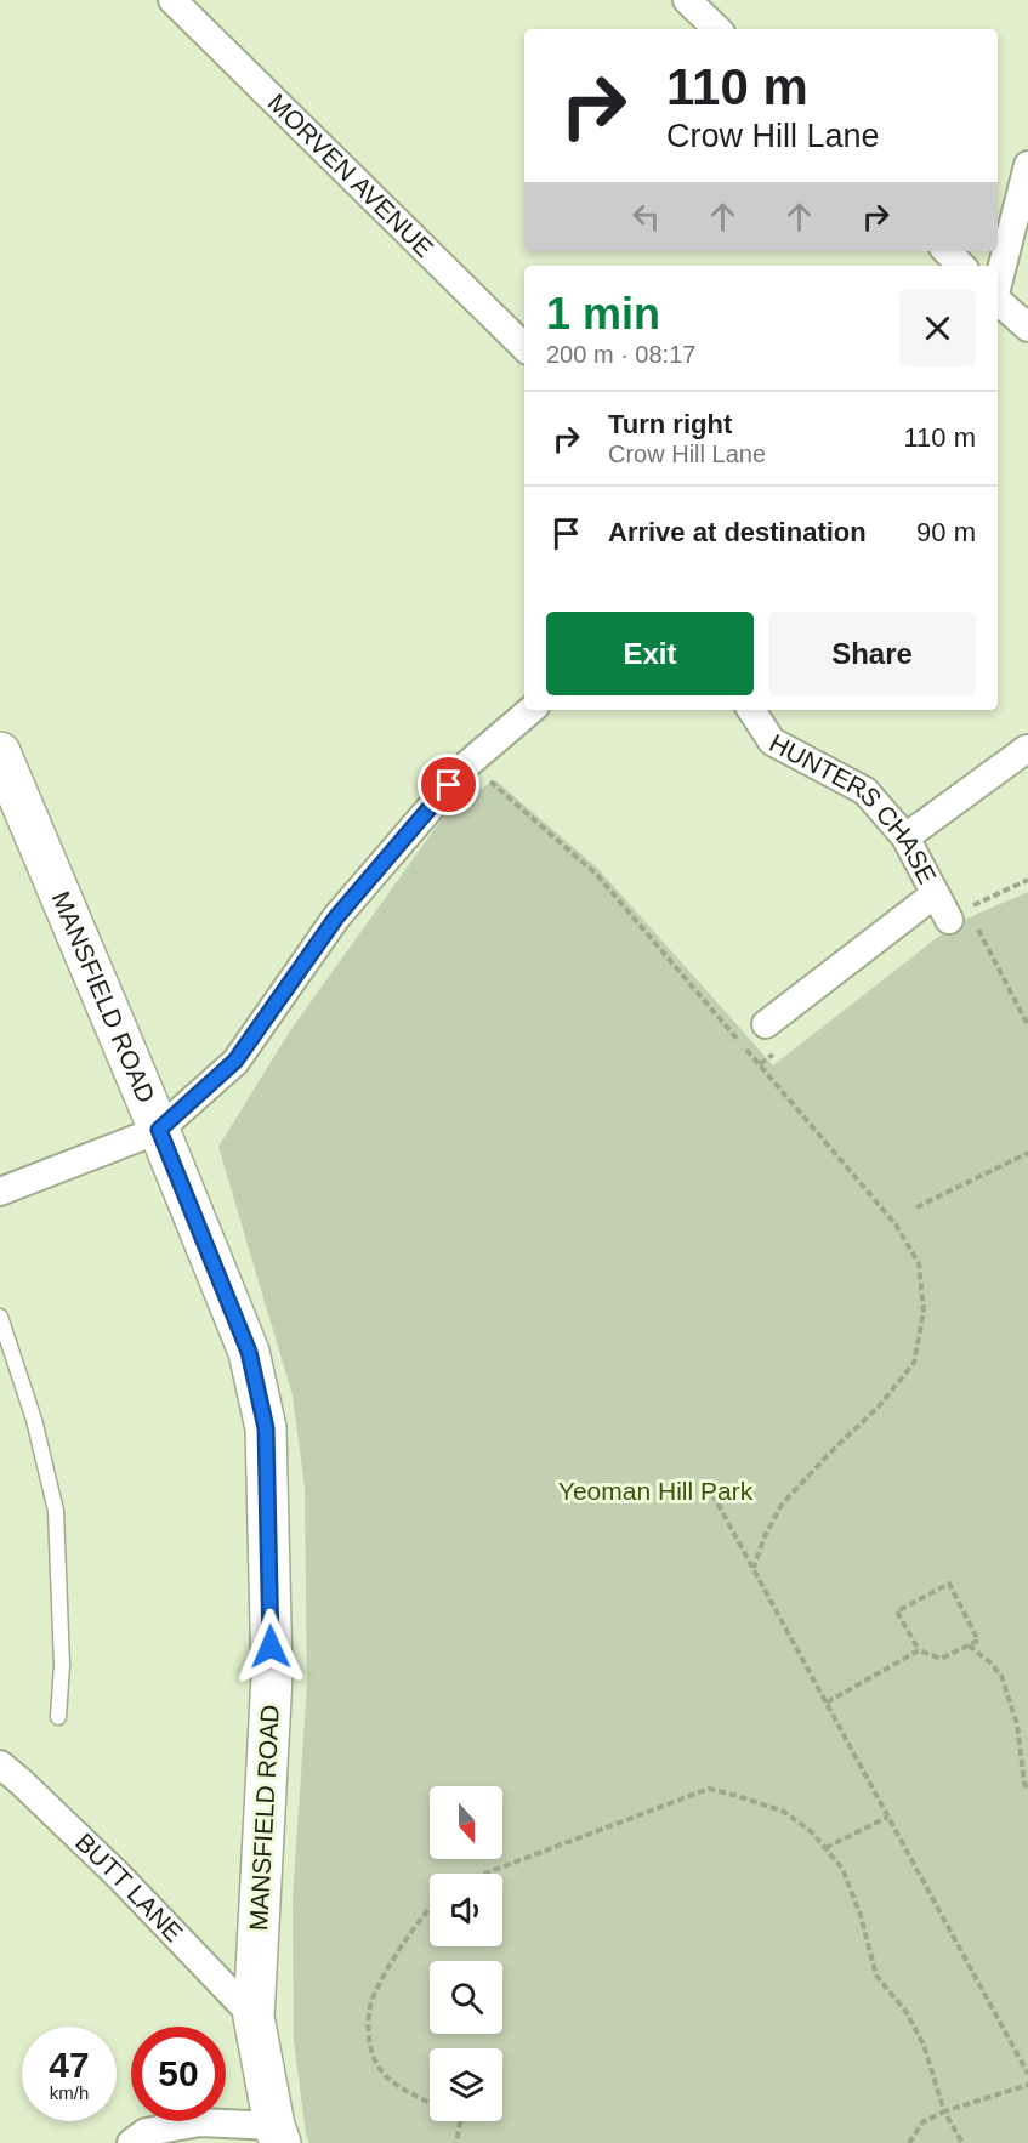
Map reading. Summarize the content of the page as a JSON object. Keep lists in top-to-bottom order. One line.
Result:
{"streets":{"main road":["MANSFIELD ROAD"],"street":["MORVEN AVENUE","HUNTERS CHASE","BUTT LANE"]},"crossings":[["MANSFIELD ROAD","BUTT LANE"]],"parks":["Yeoman Hill Park"],"north":"bottom","page":{"turn":["110 m","Crow Hill Lane"],"heading":["1 min","200 m · 08:17"],"list":[{"name":"Turn right","note":"Crow Hill Lane","value":"110 m"},{"name":"Arrive at destination","value":"90 m"}],"buttons":["Exit","Share"],"speed":"47 km/h","limit":"50"}}
